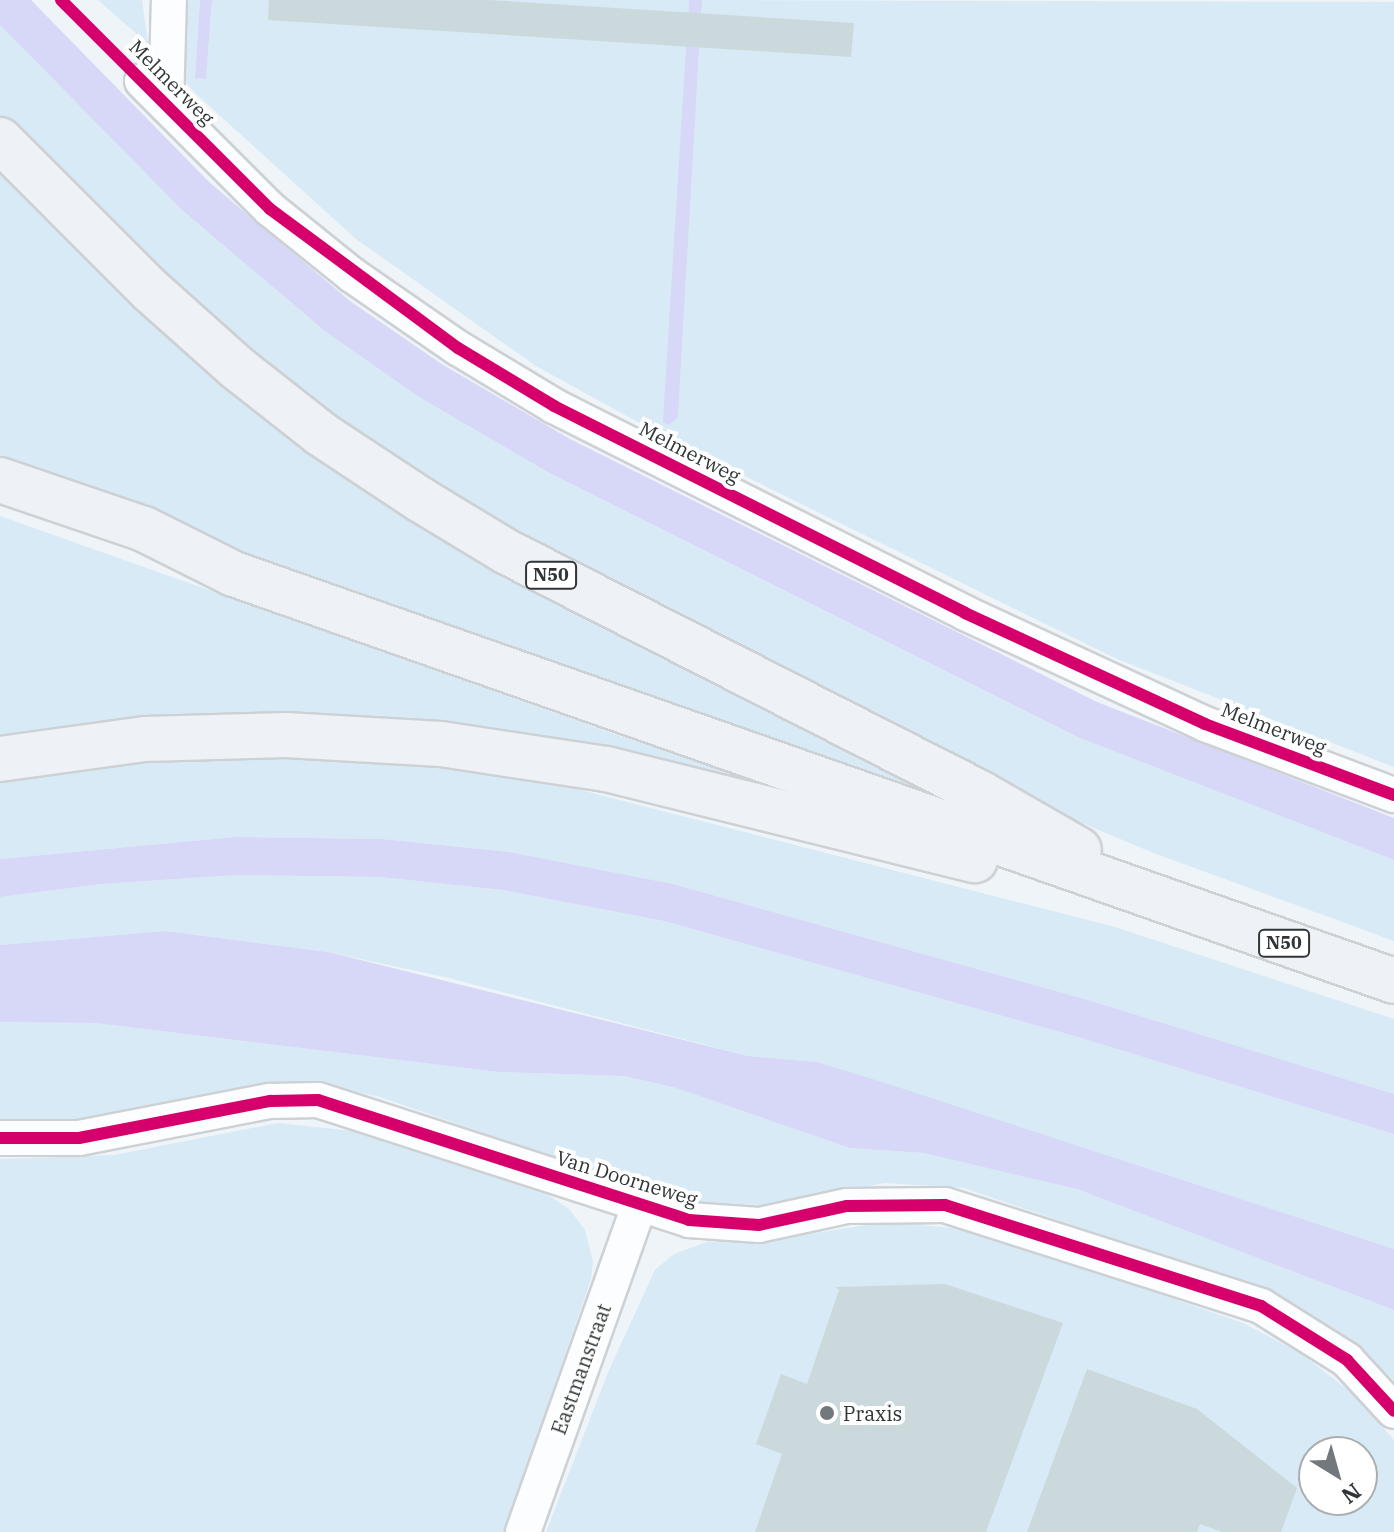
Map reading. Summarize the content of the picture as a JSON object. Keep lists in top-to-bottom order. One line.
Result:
{"streets":{"highway":["N50"],"street":["Melmerweg","Van Doorneweg","Eastmanstraat"]},"crossings":[["Van Doorneweg","Eastmanstraat"]],"places":["Praxis"],"north":"bottom right"}
